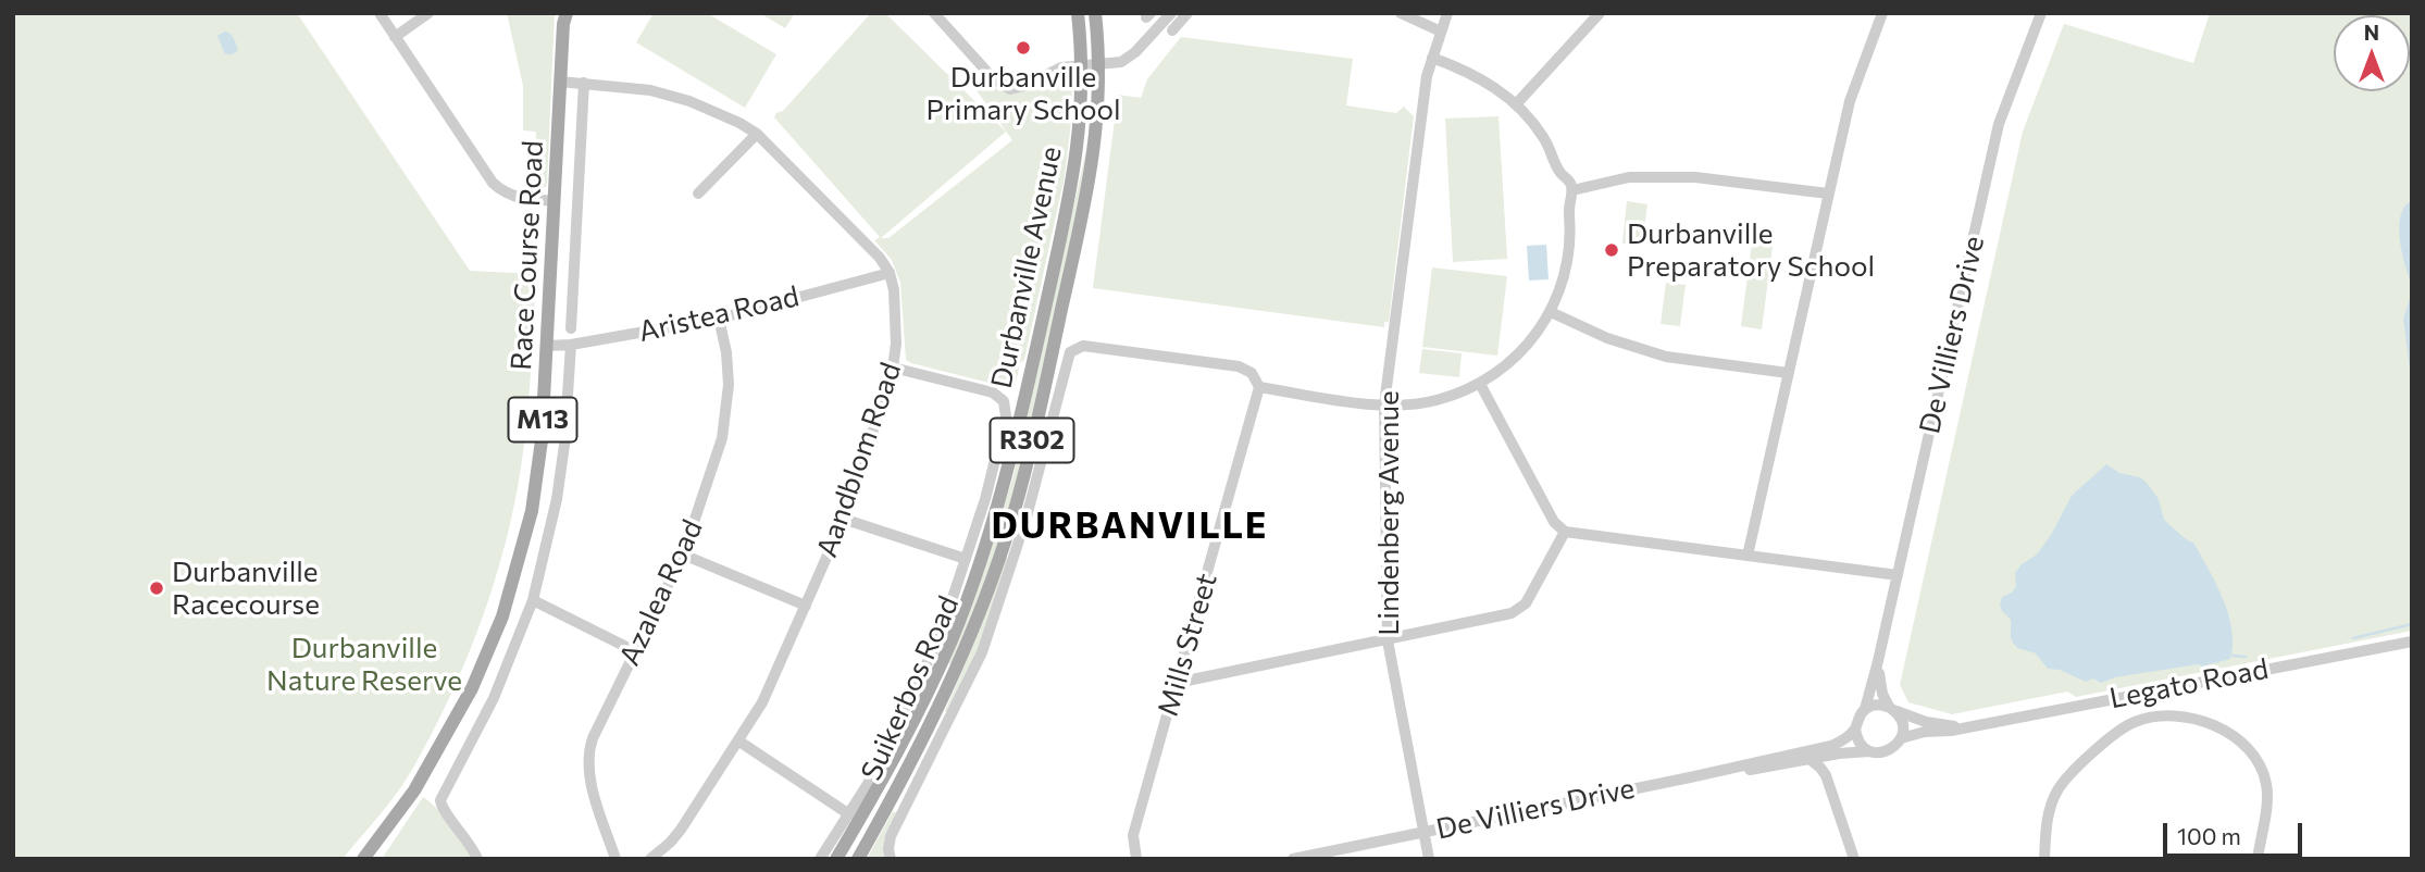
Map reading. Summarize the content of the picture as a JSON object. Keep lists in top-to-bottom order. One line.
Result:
{"streets":{"main road":["Race Course Road","Durbanville Avenue","M13","R302"],"street":["Aristea Road","De Villiers Drive","Aandblom Road","Lindenberg Avenue","Azalea Road","Mills Street","Legato Road","Suikerbos Road"]},"crossings":[["Race Course Road","Aristea Road"],["Aristea Road","Aandblom Road"],["Aristea Road","Azalea Road"],["De Villiers Drive","Lindenberg Avenue"],["De Villiers Drive","Legato Road"],["Aandblom Road","Suikerbos Road"]],"districts":["DURBANVILLE"],"parks":["Durbanville Nature Reserve"],"places":["Durbanville Primary School","Durbanville Preparatory School","Durbanville Racecourse"],"scale_bar":"100 m","north":"top"}
